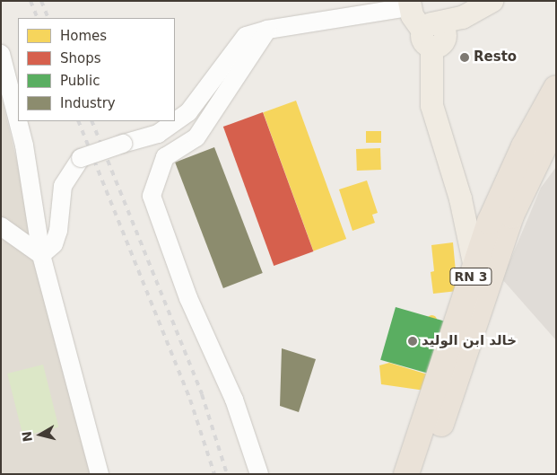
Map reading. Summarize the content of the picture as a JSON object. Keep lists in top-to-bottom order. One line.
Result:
{"streets":{"highway":["RN 3"]},"places":["Resto","خالد ابن الوليد"],"legend":["Homes","Shops","Public","Industry"],"north":"left"}
